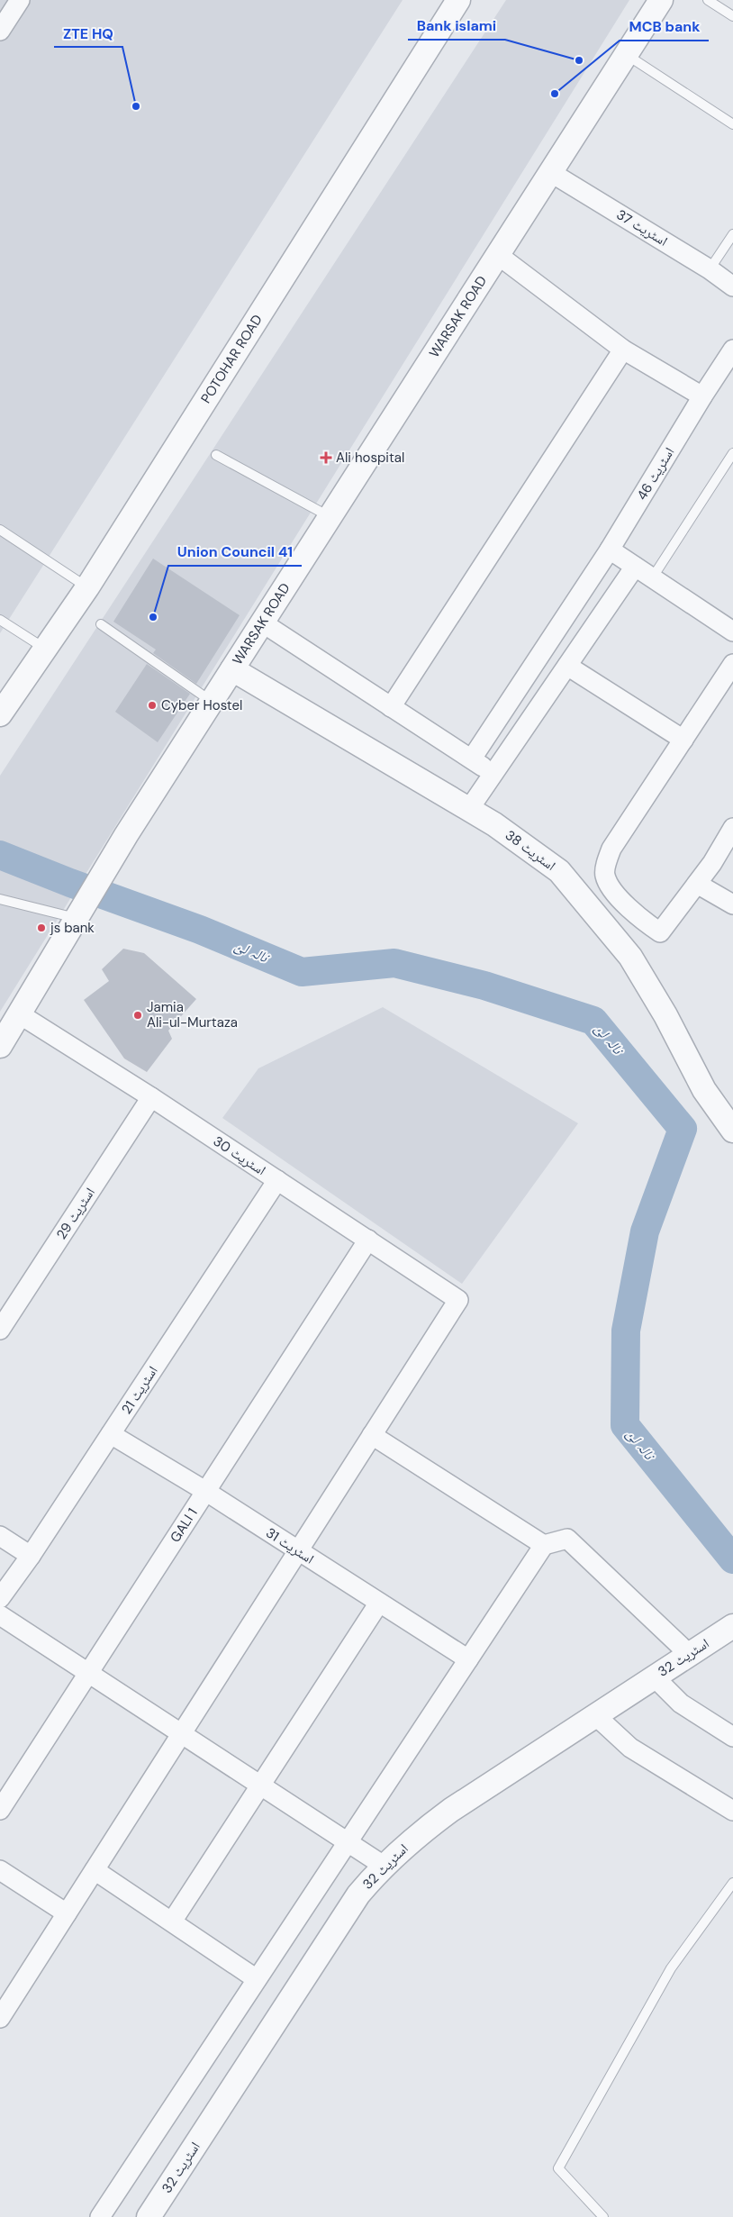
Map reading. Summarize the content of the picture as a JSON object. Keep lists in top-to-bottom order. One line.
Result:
{"streets":{"street":["اسٹریٹ 37","WARSAK ROAD","POTOHAR ROAD","اسٹریٹ 46","اسٹریٹ 38","اسٹریٹ 30","اسٹریٹ 29","اسٹریٹ 21","GALI 1","اسٹریٹ 31","اسٹریٹ 32"]},"crossings":[["اسٹریٹ 37","WARSAK ROAD"],["WARSAK ROAD","اسٹریٹ 38"],["WARSAK ROAD","اسٹریٹ 30"],["اسٹریٹ 30","اسٹریٹ 29"],["اسٹریٹ 30","اسٹریٹ 21"],["اسٹریٹ 30","GALI 1"],["اسٹریٹ 21","اسٹریٹ 31"],["GALI 1","اسٹریٹ 31"]],"water":["نالہ لئ"],"places":{"other":["Bank islami","MCB bank","ZTE HQ","Union Council 41","Cyber Hostel","js bank","Jamia Ali-ul-Murtaza"],"health":["Ali hospital"]}}
